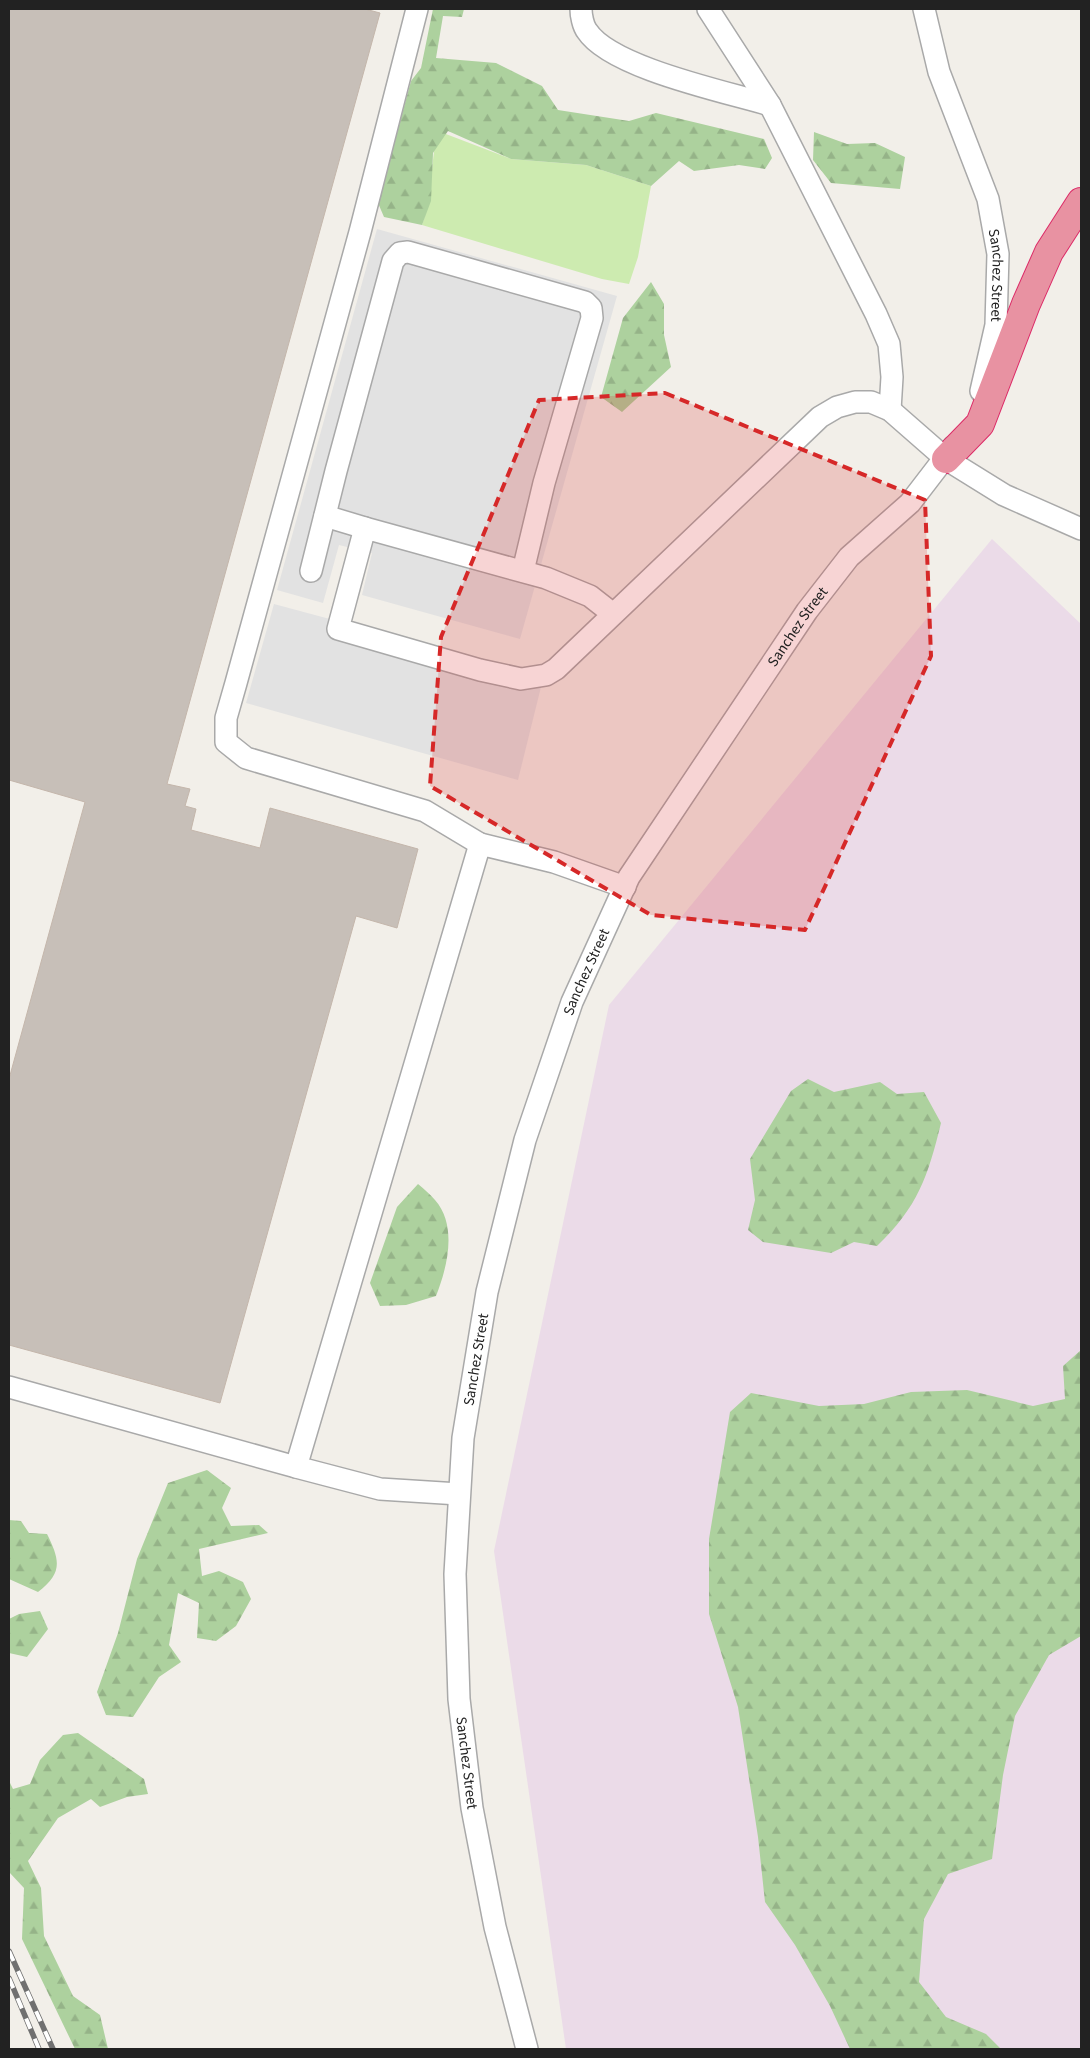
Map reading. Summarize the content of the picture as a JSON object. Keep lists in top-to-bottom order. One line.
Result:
{"streets":{"street":["Sanchez Street"]}}
